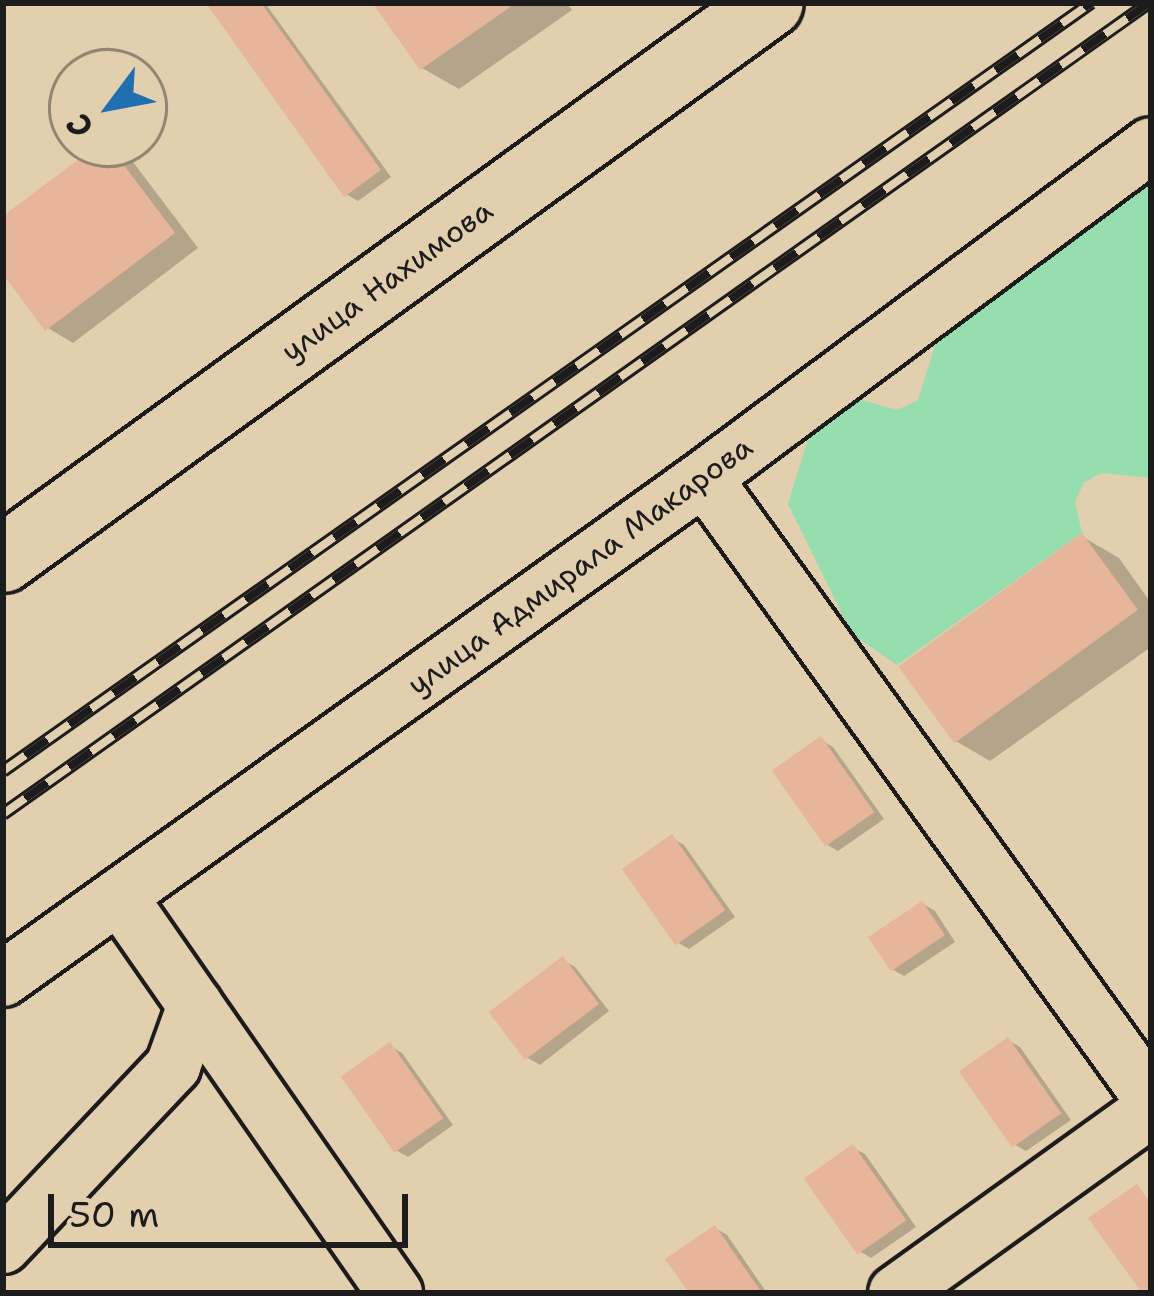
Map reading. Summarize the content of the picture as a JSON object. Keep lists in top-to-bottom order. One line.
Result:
{"streets":{"main road":["улица Нахимова"],"street":["улица Адмирала Макарова"]},"scale_bar":"50 m","north":"bottom left"}
